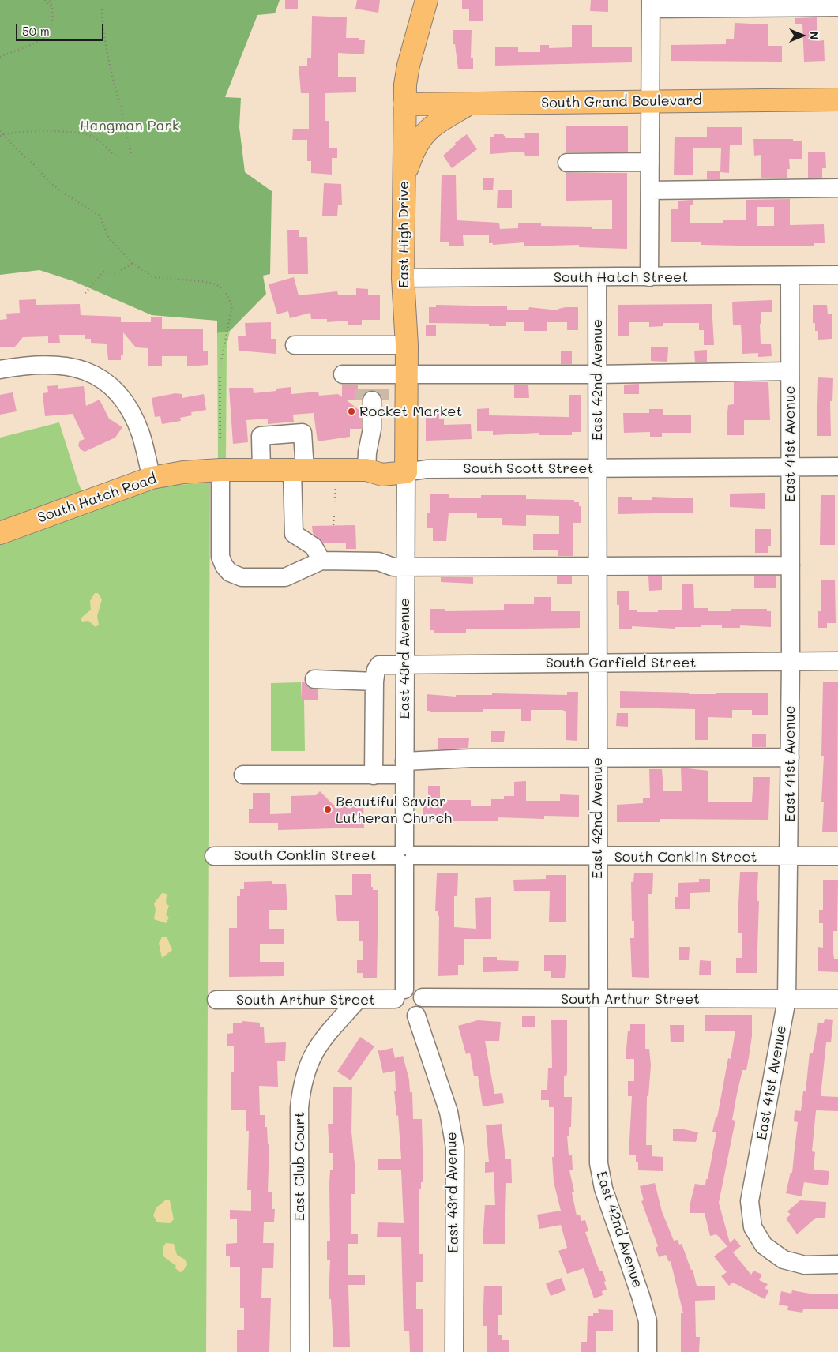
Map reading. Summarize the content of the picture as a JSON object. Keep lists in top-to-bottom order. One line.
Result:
{"streets":{"main road":["South Grand Boulevard","East High Drive","South Scott Street","South Hatch Road"],"street":["South Hatch Street","East 42nd Avenue","East 41st Avenue","East 43rd Avenue","South Garfield Street","South Conklin Street","South Arthur Street","East Club Court"]},"crossings":[["South Grand Boulevard","East High Drive"],["East High Drive","South Hatch Street"],["East High Drive","South Scott Street"],["East High Drive","East 43rd Avenue"],["South Hatch Street","East 42nd Avenue"],["South Hatch Street","East 41st Avenue"],["East 42nd Avenue","South Scott Street"],["East 42nd Avenue","South Garfield Street"],["East 42nd Avenue","South Conklin Street"],["East 42nd Avenue","South Arthur Street"],["East 41st Avenue","South Scott Street"],["East 41st Avenue","South Garfield Street"],["East 41st Avenue","South Conklin Street"],["East 41st Avenue","South Arthur Street"],["South Scott Street","South Hatch Road"],["South Scott Street","East 43rd Avenue"],["East 43rd Avenue","South Garfield Street"],["East 43rd Avenue","South Conklin Street"],["East 43rd Avenue","South Arthur Street"],["South Arthur Street","East Club Court"]],"parks":["Hangman Park"],"places":["Rocket Market","Beautiful Savior Lutheran Church"],"scale_bar":"50 m","north":"right"}
